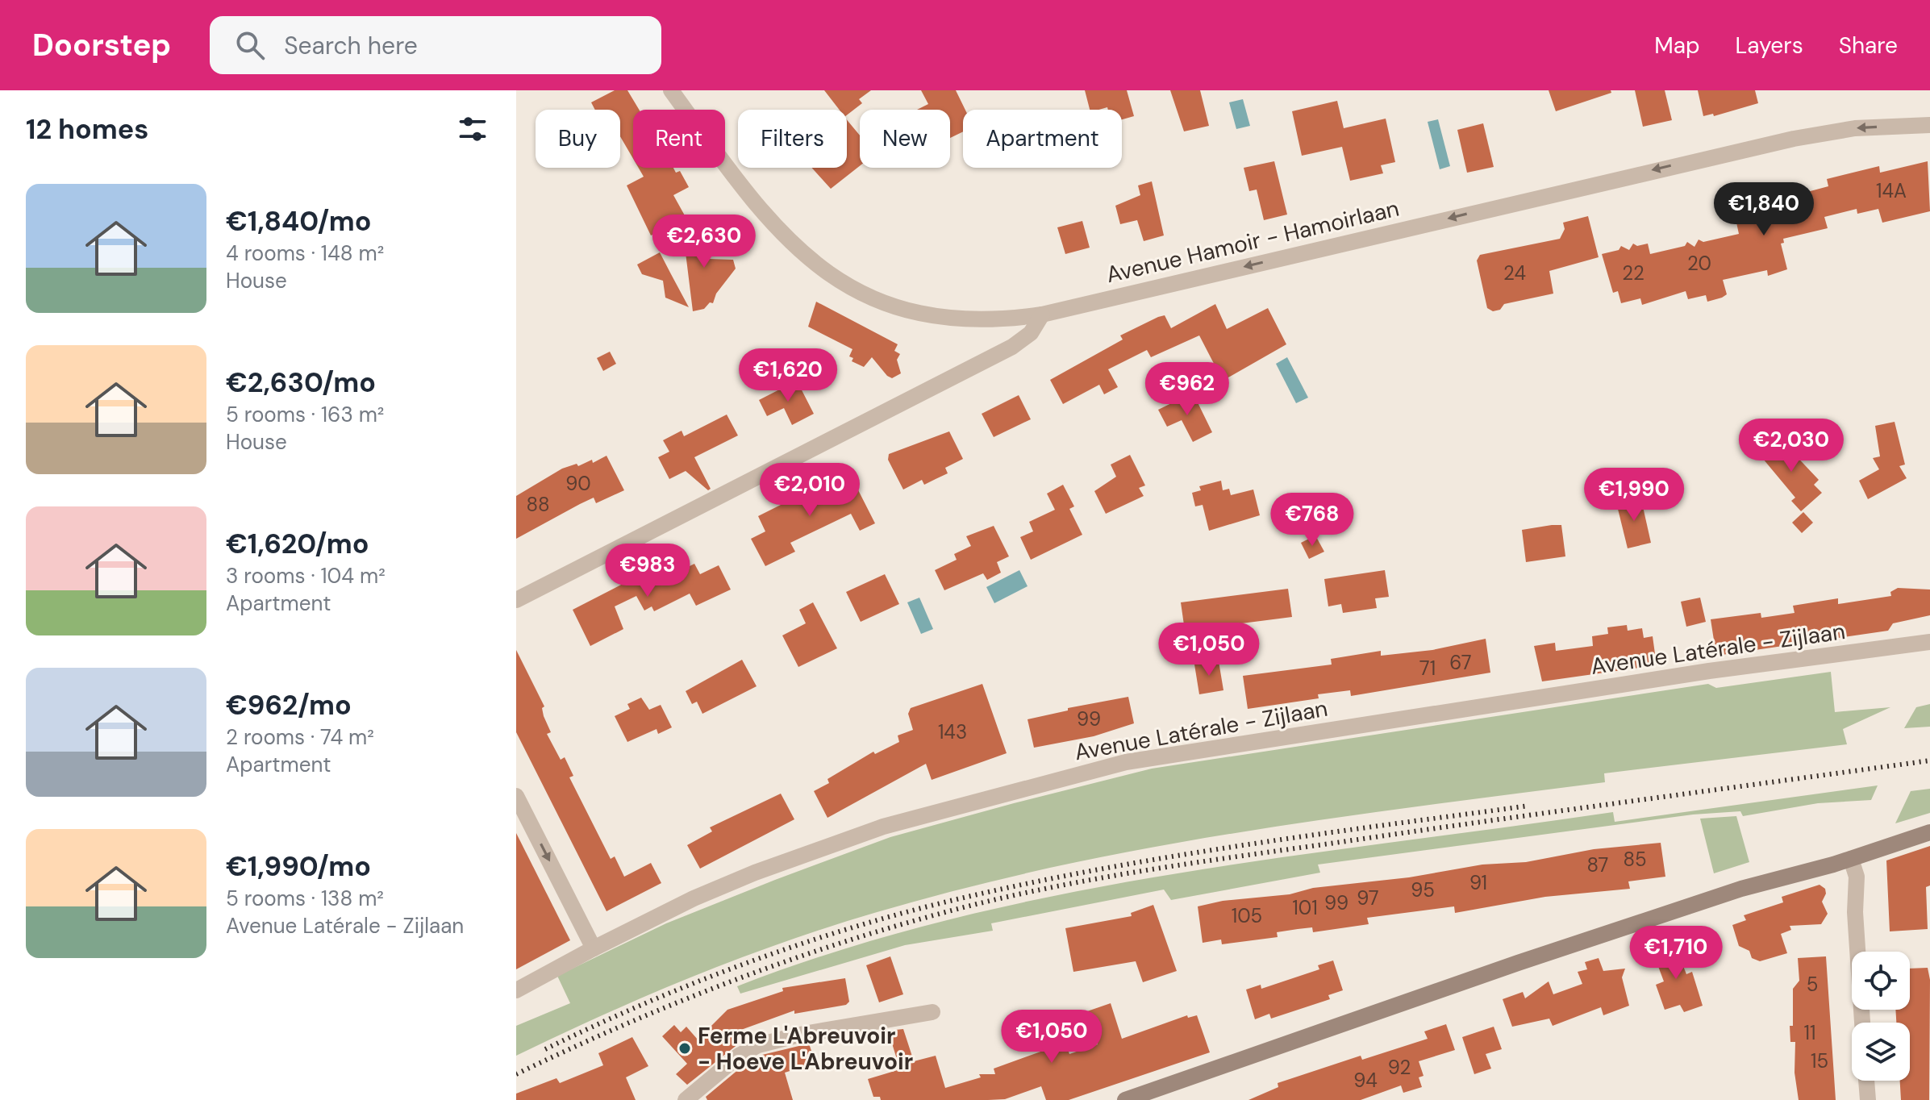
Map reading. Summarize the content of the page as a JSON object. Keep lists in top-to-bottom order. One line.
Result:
{"streets":{"street":["Avenue Hamoir - Hamoirlaan","Avenue Latérale - Zijlaan"]},"one_way":["Avenue Hamoir - Hamoirlaan"],"places":["Ferme L'Abreuvoir - Hoeve L'Abreuvoir"],"house_numbers":["14A","20","24","22","90","88","67","71","99","143","85","87","91","95","97","99","101","105","5","11","15","92","94"],"page":{"header":"Doorstep","search":"Search here","nav":["Map","Layers","Share"],"heading":"12 homes","chip":["Buy","Rent","Filters","New","Apartment"],"list":[{"name":"€1,840/mo","note":"4 rooms · 148 m² · House"},{"name":"€2,630/mo","note":"5 rooms · 163 m² · House"},{"name":"€1,620/mo","note":"3 rooms · 104 m² · Apartment"},{"name":"€962/mo","note":"2 rooms · 74 m² · Apartment"},{"name":"€1,990/mo","note":"5 rooms · 138 m² · Avenue Latérale - Zijlaan"}],"price":["€1,840","€2,630","€1,620","€962","€2,030","€2,010","€1,990","€768","€983","€1,050","€1,710","€1,050"]}}
